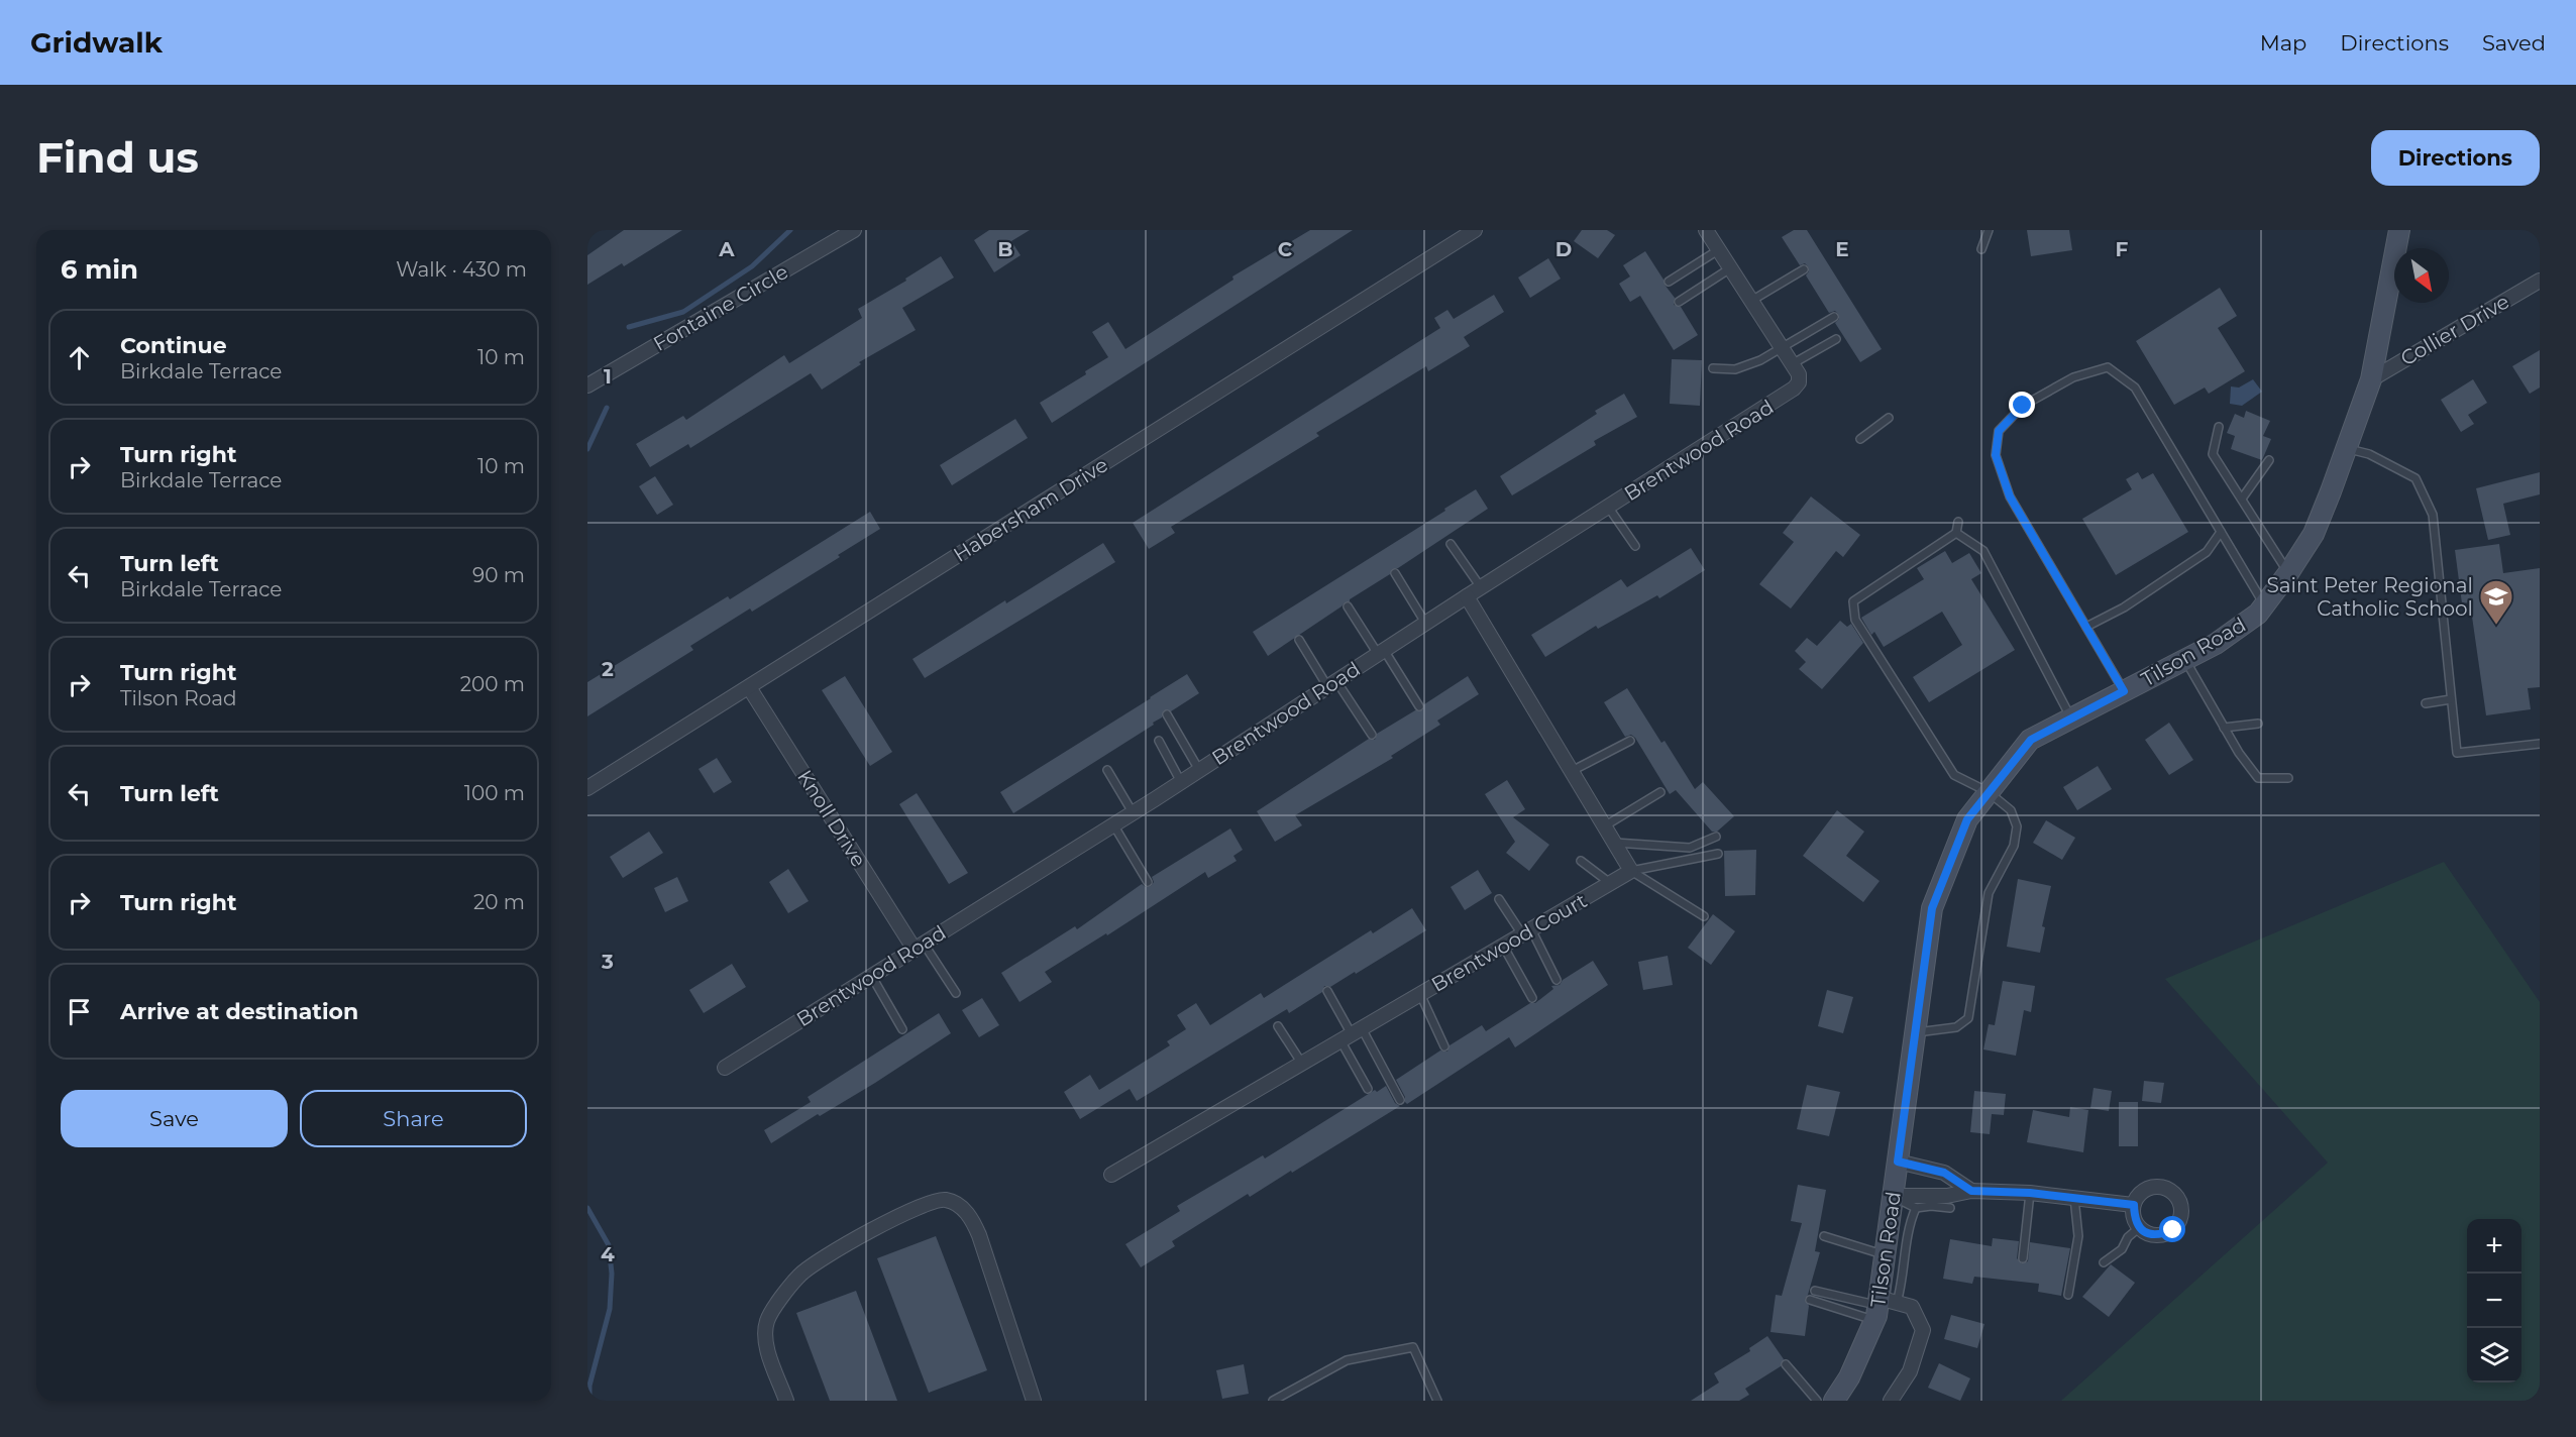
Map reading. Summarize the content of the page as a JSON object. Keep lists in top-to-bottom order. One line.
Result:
{"streets":{"street":["Fontaine Circle","Collier Drive","Brentwood Road","Habersham Drive","Tilson Road","Knoll Drive","Brentwood Court"]},"crossings":[["Collier Drive","Tilson Road"],["Brentwood Road","Knoll Drive"],["Habersham Drive","Knoll Drive"]],"places":{"school or university":["Saint Peter Regional Catholic School"]},"north":"bottom right","page":{"header":"Gridwalk","nav":["Map","Directions","Saved"],"buttons":["Directions",["Save","Share"]],"title":"Find us","heading":["6 min","Walk · 430 m"],"list":[["Continue","Birkdale Terrace","10 m"],["Turn right","Birkdale Terrace","10 m"],["Turn left","Birkdale Terrace","90 m"],["Turn right","Tilson Road","200 m"],["Turn left","100 m"],["Turn right","20 m"],"Arrive at destination"],"map_buttons":["+","−"]},"grid":{"columns":["A","B","C","D","E","F"],"rows":["1","2","3","4"]}}
